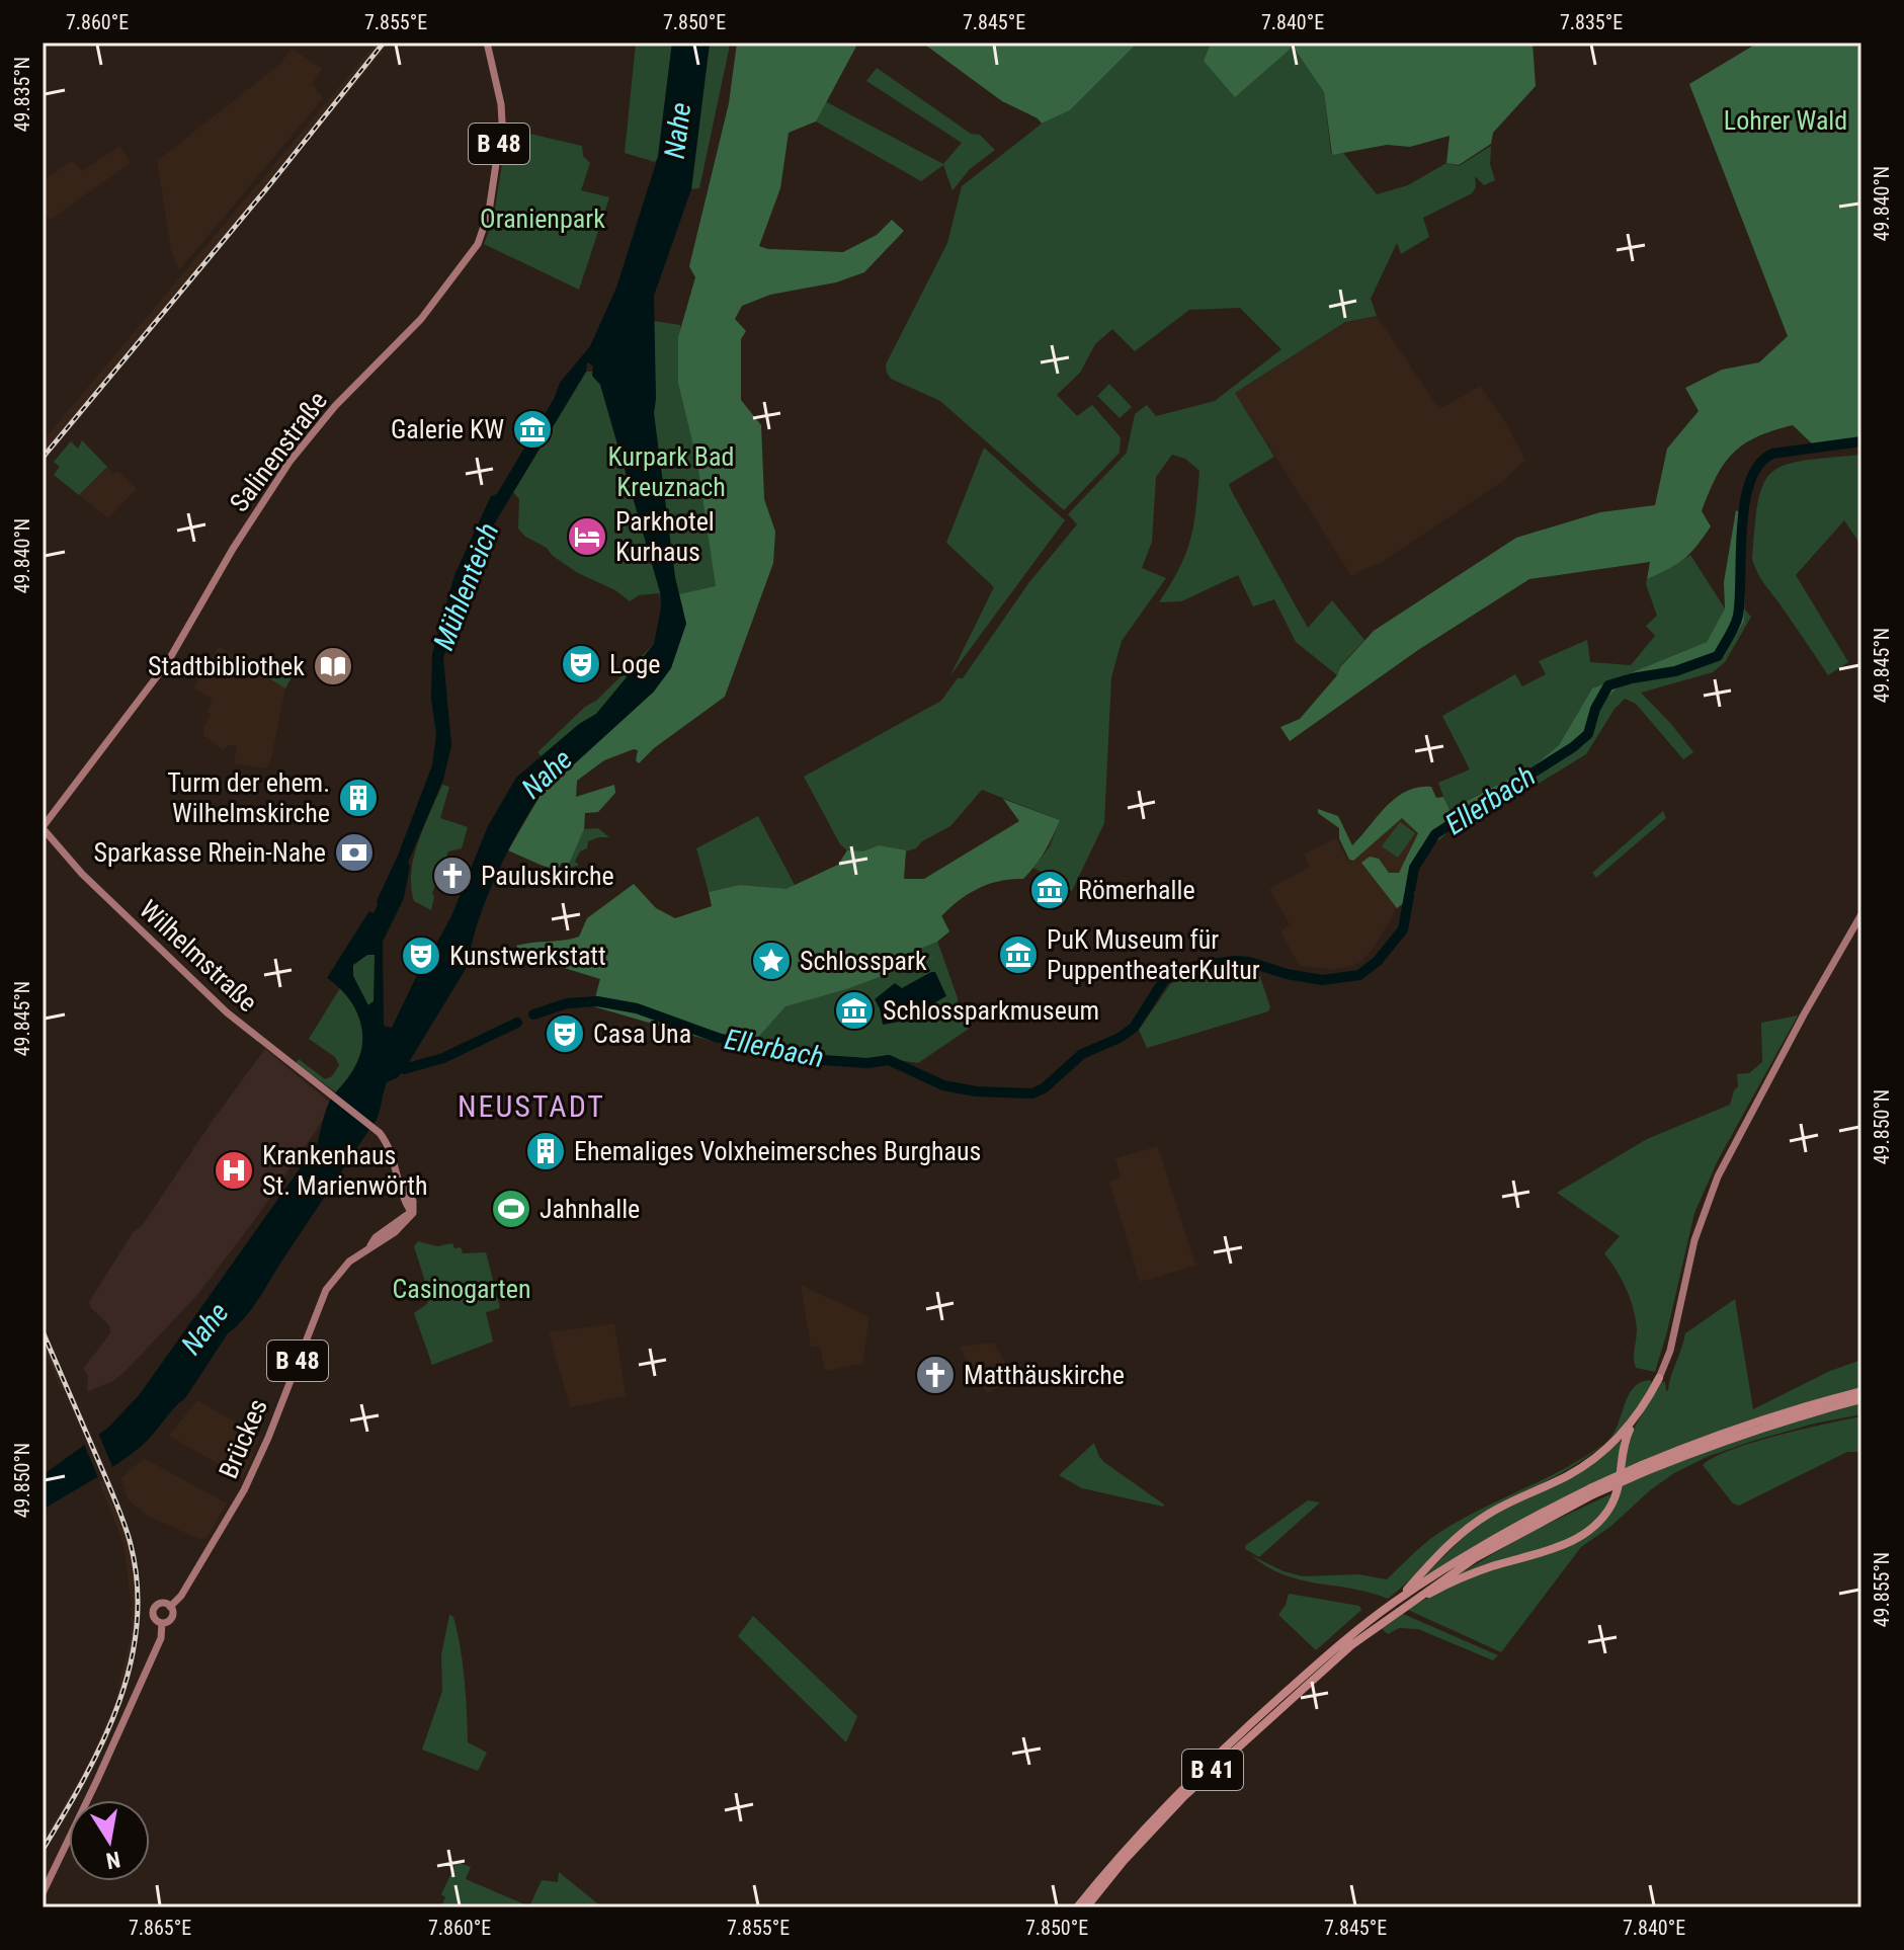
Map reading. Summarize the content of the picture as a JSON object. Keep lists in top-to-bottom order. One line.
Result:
{"streets":{"highway":["B 41"],"main road":["B 48","Salinenstraße","Wilhelmstraße","Brückes"]},"crossings":[["Salinenstraße","Wilhelmstraße"],["Wilhelmstraße","Brückes"]],"districts":["NEUSTADT"],"water":["Nahe","Mühlenteich","Ellerbach"],"parks":["Lohrer Wald","Oranienpark","Kurpark Bad Kreuznach","Casinogarten"],"places":{"museum":["Galerie KW","Römerhalle","PuK Museum für PuppentheaterKultur","Schlossparkmuseum"],"hotel":["Parkhotel Kurhaus"],"theatre":["Loge","Kunstwerkstatt","Casa Una"],"library":["Stadtbibliothek"],"building":["Turm der ehem. Wilhelmskirche","Ehemaliges Volxheimersches Burghaus"],"bank":["Sparkasse Rhein-Nahe"],"church":["Pauluskirche","Matthäuskirche"],"place":["Schlosspark"],"hospital":["Krankenhaus St. Marienwörth"],"sports":["Jahnhalle"]},"north":"bottom","coordinates":["7.860°E","7.855°E","7.850°E","7.845°E","7.840°E","7.835°E","49.835°N","49.840°N","49.845°N","49.850°N","49.855°N","7.865°E"]}
